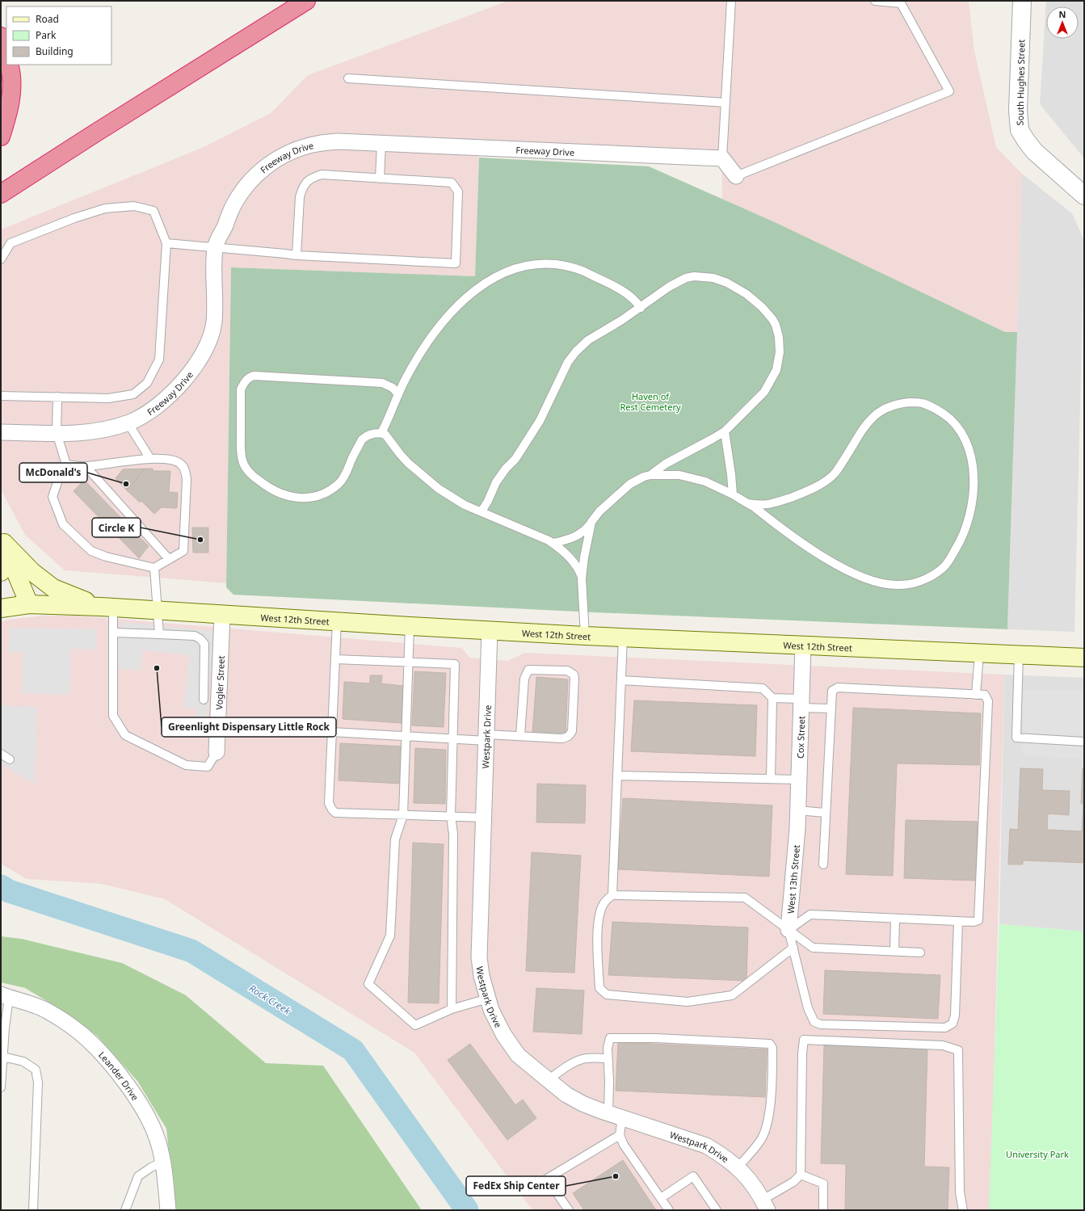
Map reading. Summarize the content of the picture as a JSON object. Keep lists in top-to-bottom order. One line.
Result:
{"streets":{"main road":["West 12th Street"],"street":["South Hughes Street","Freeway Drive","Vogler Street","Westpark Drive","Cox Street","West 13th Street","Leander Drive"]},"crossings":[["West 12th Street","Vogler Street"],["West 12th Street","Westpark Drive"],["West 12th Street","Cox Street"],["Cox Street","West 13th Street"]],"water":["Rock Creek"],"parks":["Haven of Rest Cemetery","University Park"],"places":["McDonald's","Circle K","Greenlight Dispensary Little Rock","FedEx Ship Center"],"legend":["Road","Park","Building"],"north":"top"}
